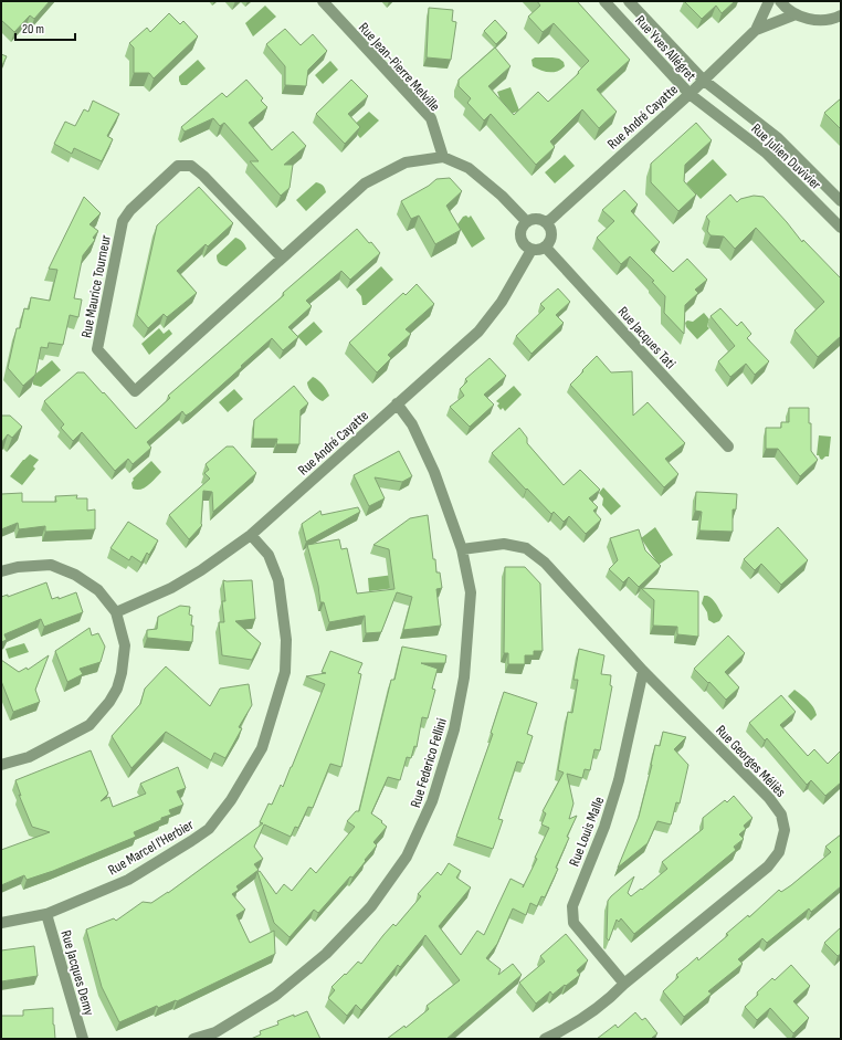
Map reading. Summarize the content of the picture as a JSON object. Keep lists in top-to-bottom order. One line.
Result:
{"streets":{"street":["Rue Yves Allégret","Rue Jean-Pierre Melville","Rue André Cayatte","Rue Julien Duvivier","Rue Maurice Tourneur","Rue Jacques Tati","Rue Georges Méliès","Rue Federico Fellini","Rue Louis Malle","Rue Marcel l'Herbier","Rue Jacques Demy"]},"crossings":[["Rue Yves Allégret","Rue André Cayatte"],["Rue Yves Allégret","Rue Julien Duvivier"],["Rue Jean-Pierre Melville","Rue Maurice Tourneur"],["Rue André Cayatte","Rue Julien Duvivier"],["Rue André Cayatte","Rue Jacques Tati"],["Rue André Cayatte","Rue Federico Fellini"],["Rue André Cayatte","Rue Marcel l'Herbier"],["Rue Georges Méliès","Rue Federico Fellini"],["Rue Georges Méliès","Rue Louis Malle"],["Rue Marcel l'Herbier","Rue Jacques Demy"]],"scale_bar":"20 m"}
